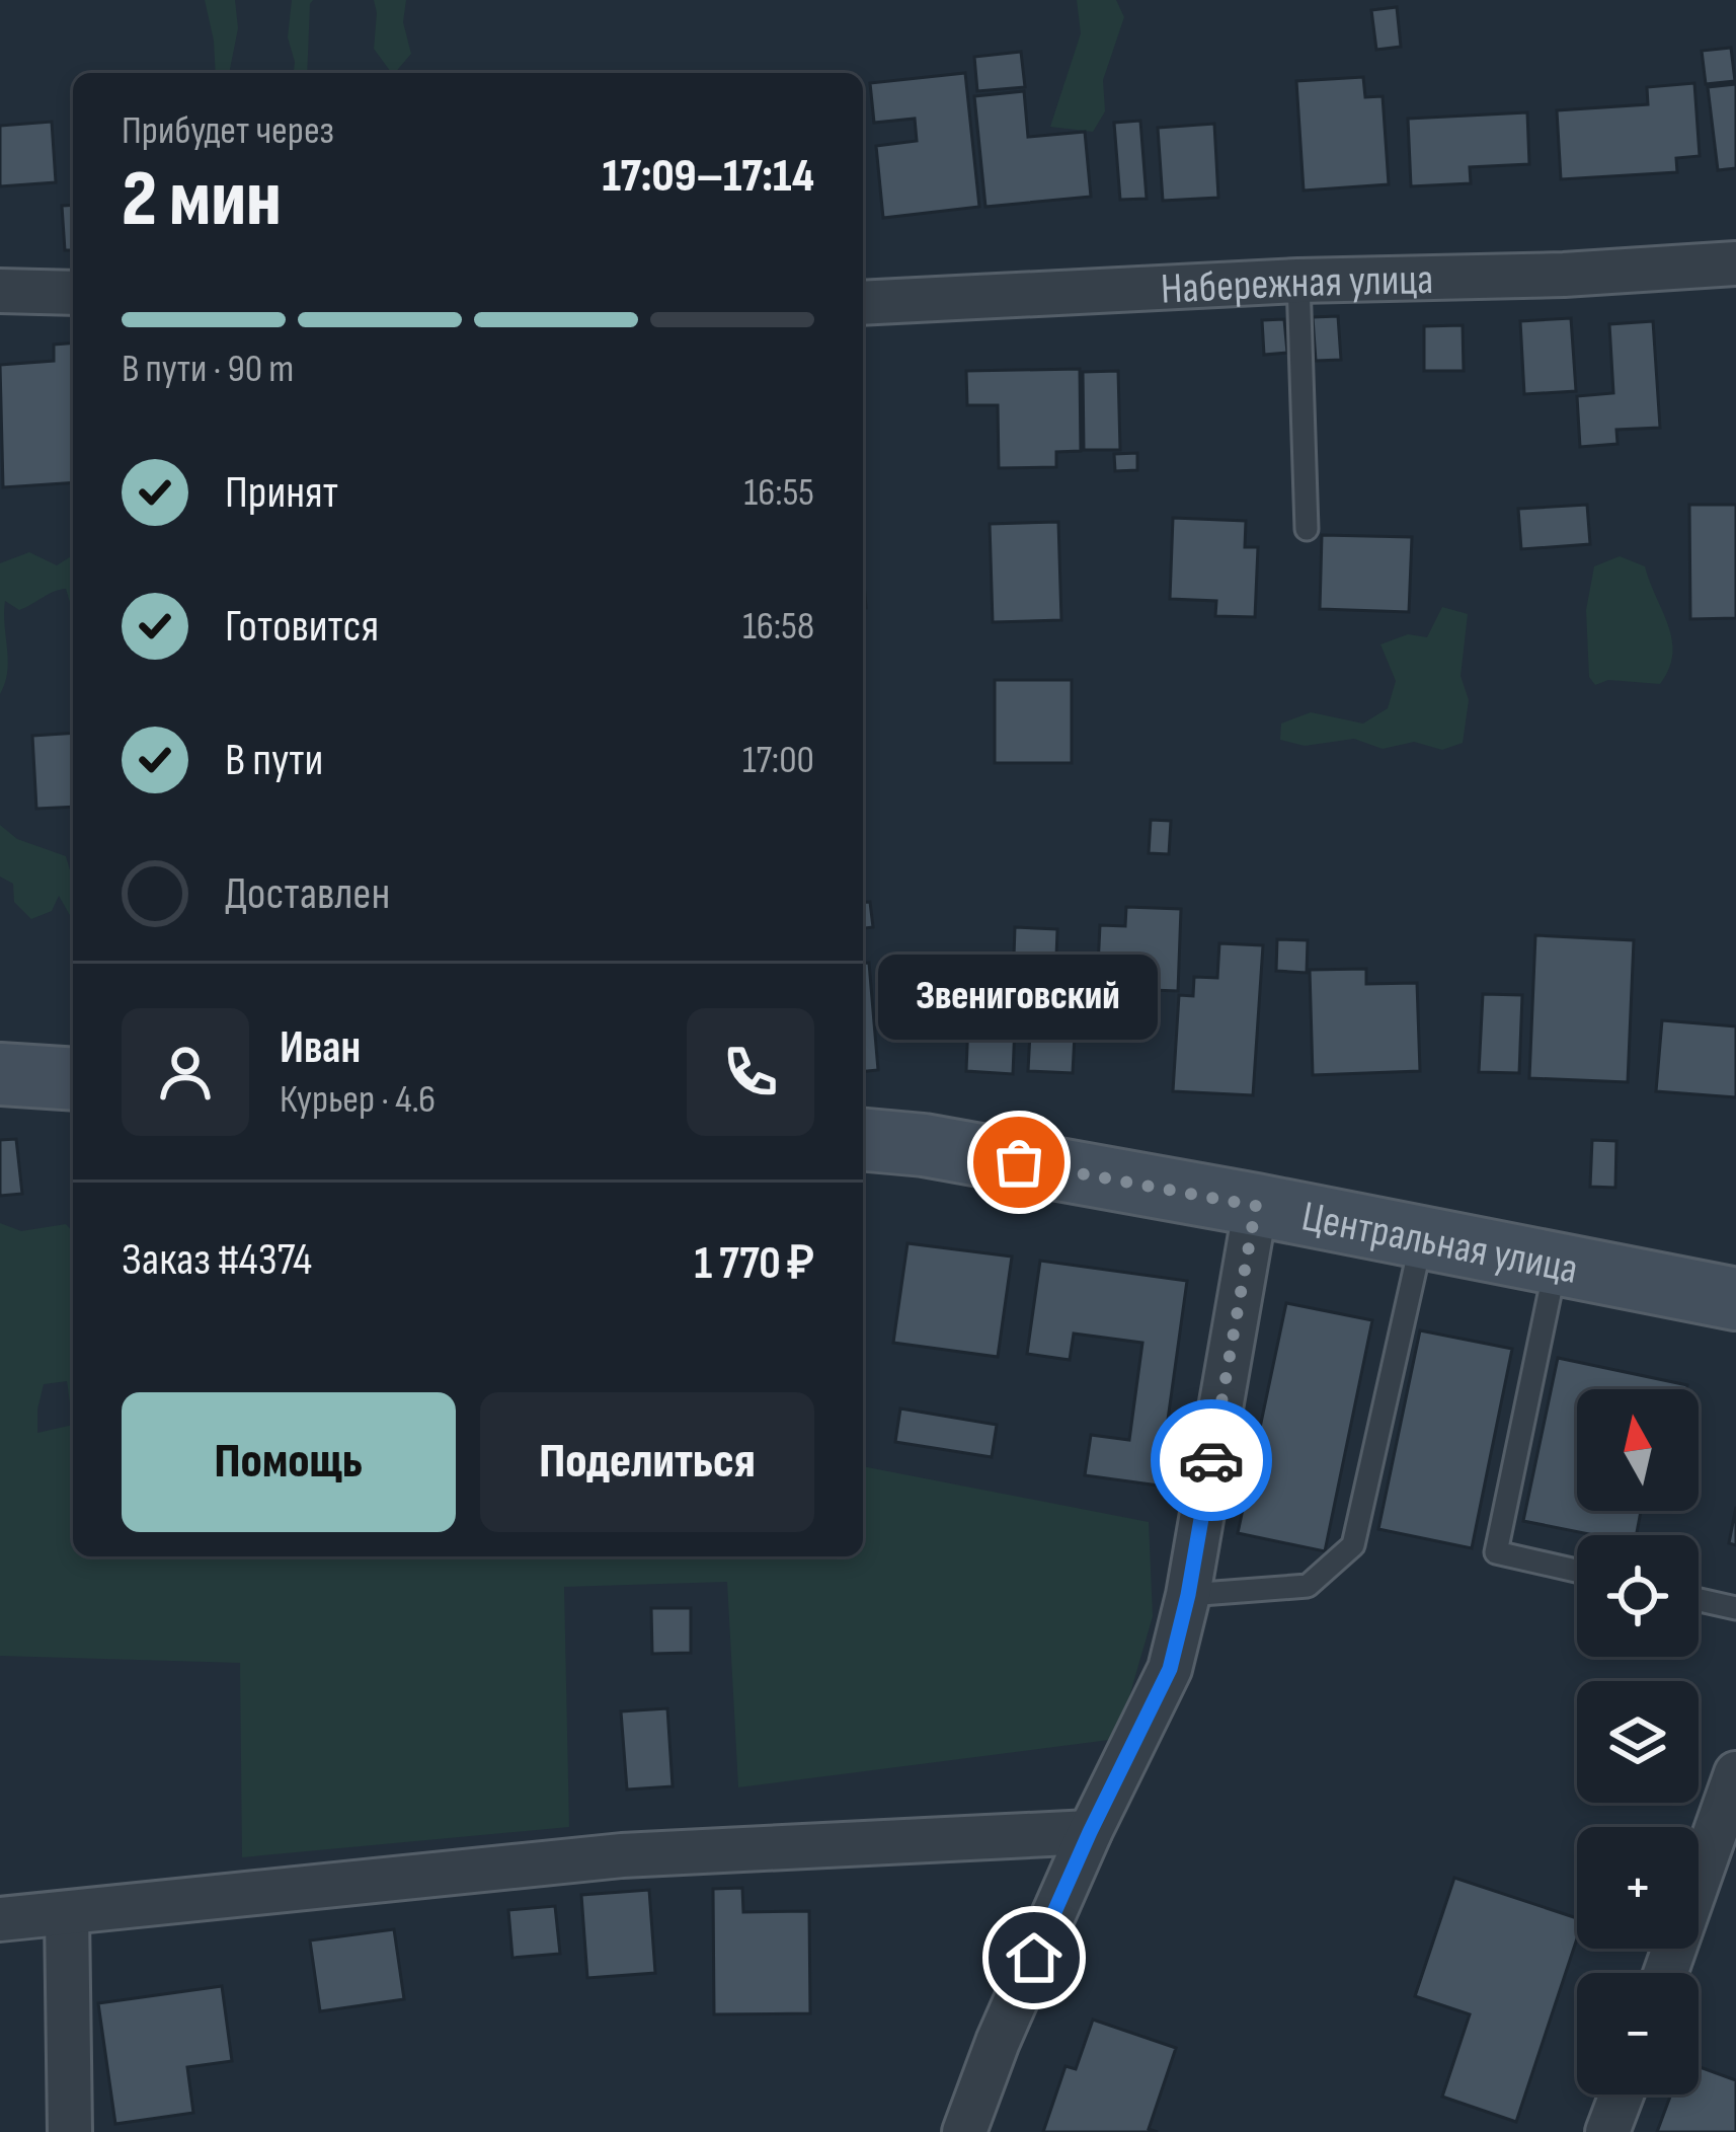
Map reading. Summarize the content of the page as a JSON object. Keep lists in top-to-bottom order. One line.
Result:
{"streets":{"street":["Набережная улица","Центральная улица"]},"places":["Звениговский"],"north":"top","page":{"heading":["2 мин","Прибудет через","17:09–17:14"],"panel":["Иван","Курьер · 4.6","Заказ #4374","1 770 ₽"],"bar":"В пути · 90 m","list":[["Принят","16:55"],["Готовится","16:58"],["В пути","17:00"],"Доставлен"],"bubble":"Звениговский","buttons":["Помощь","Поделиться"],"map_buttons":["+","−"]}}
